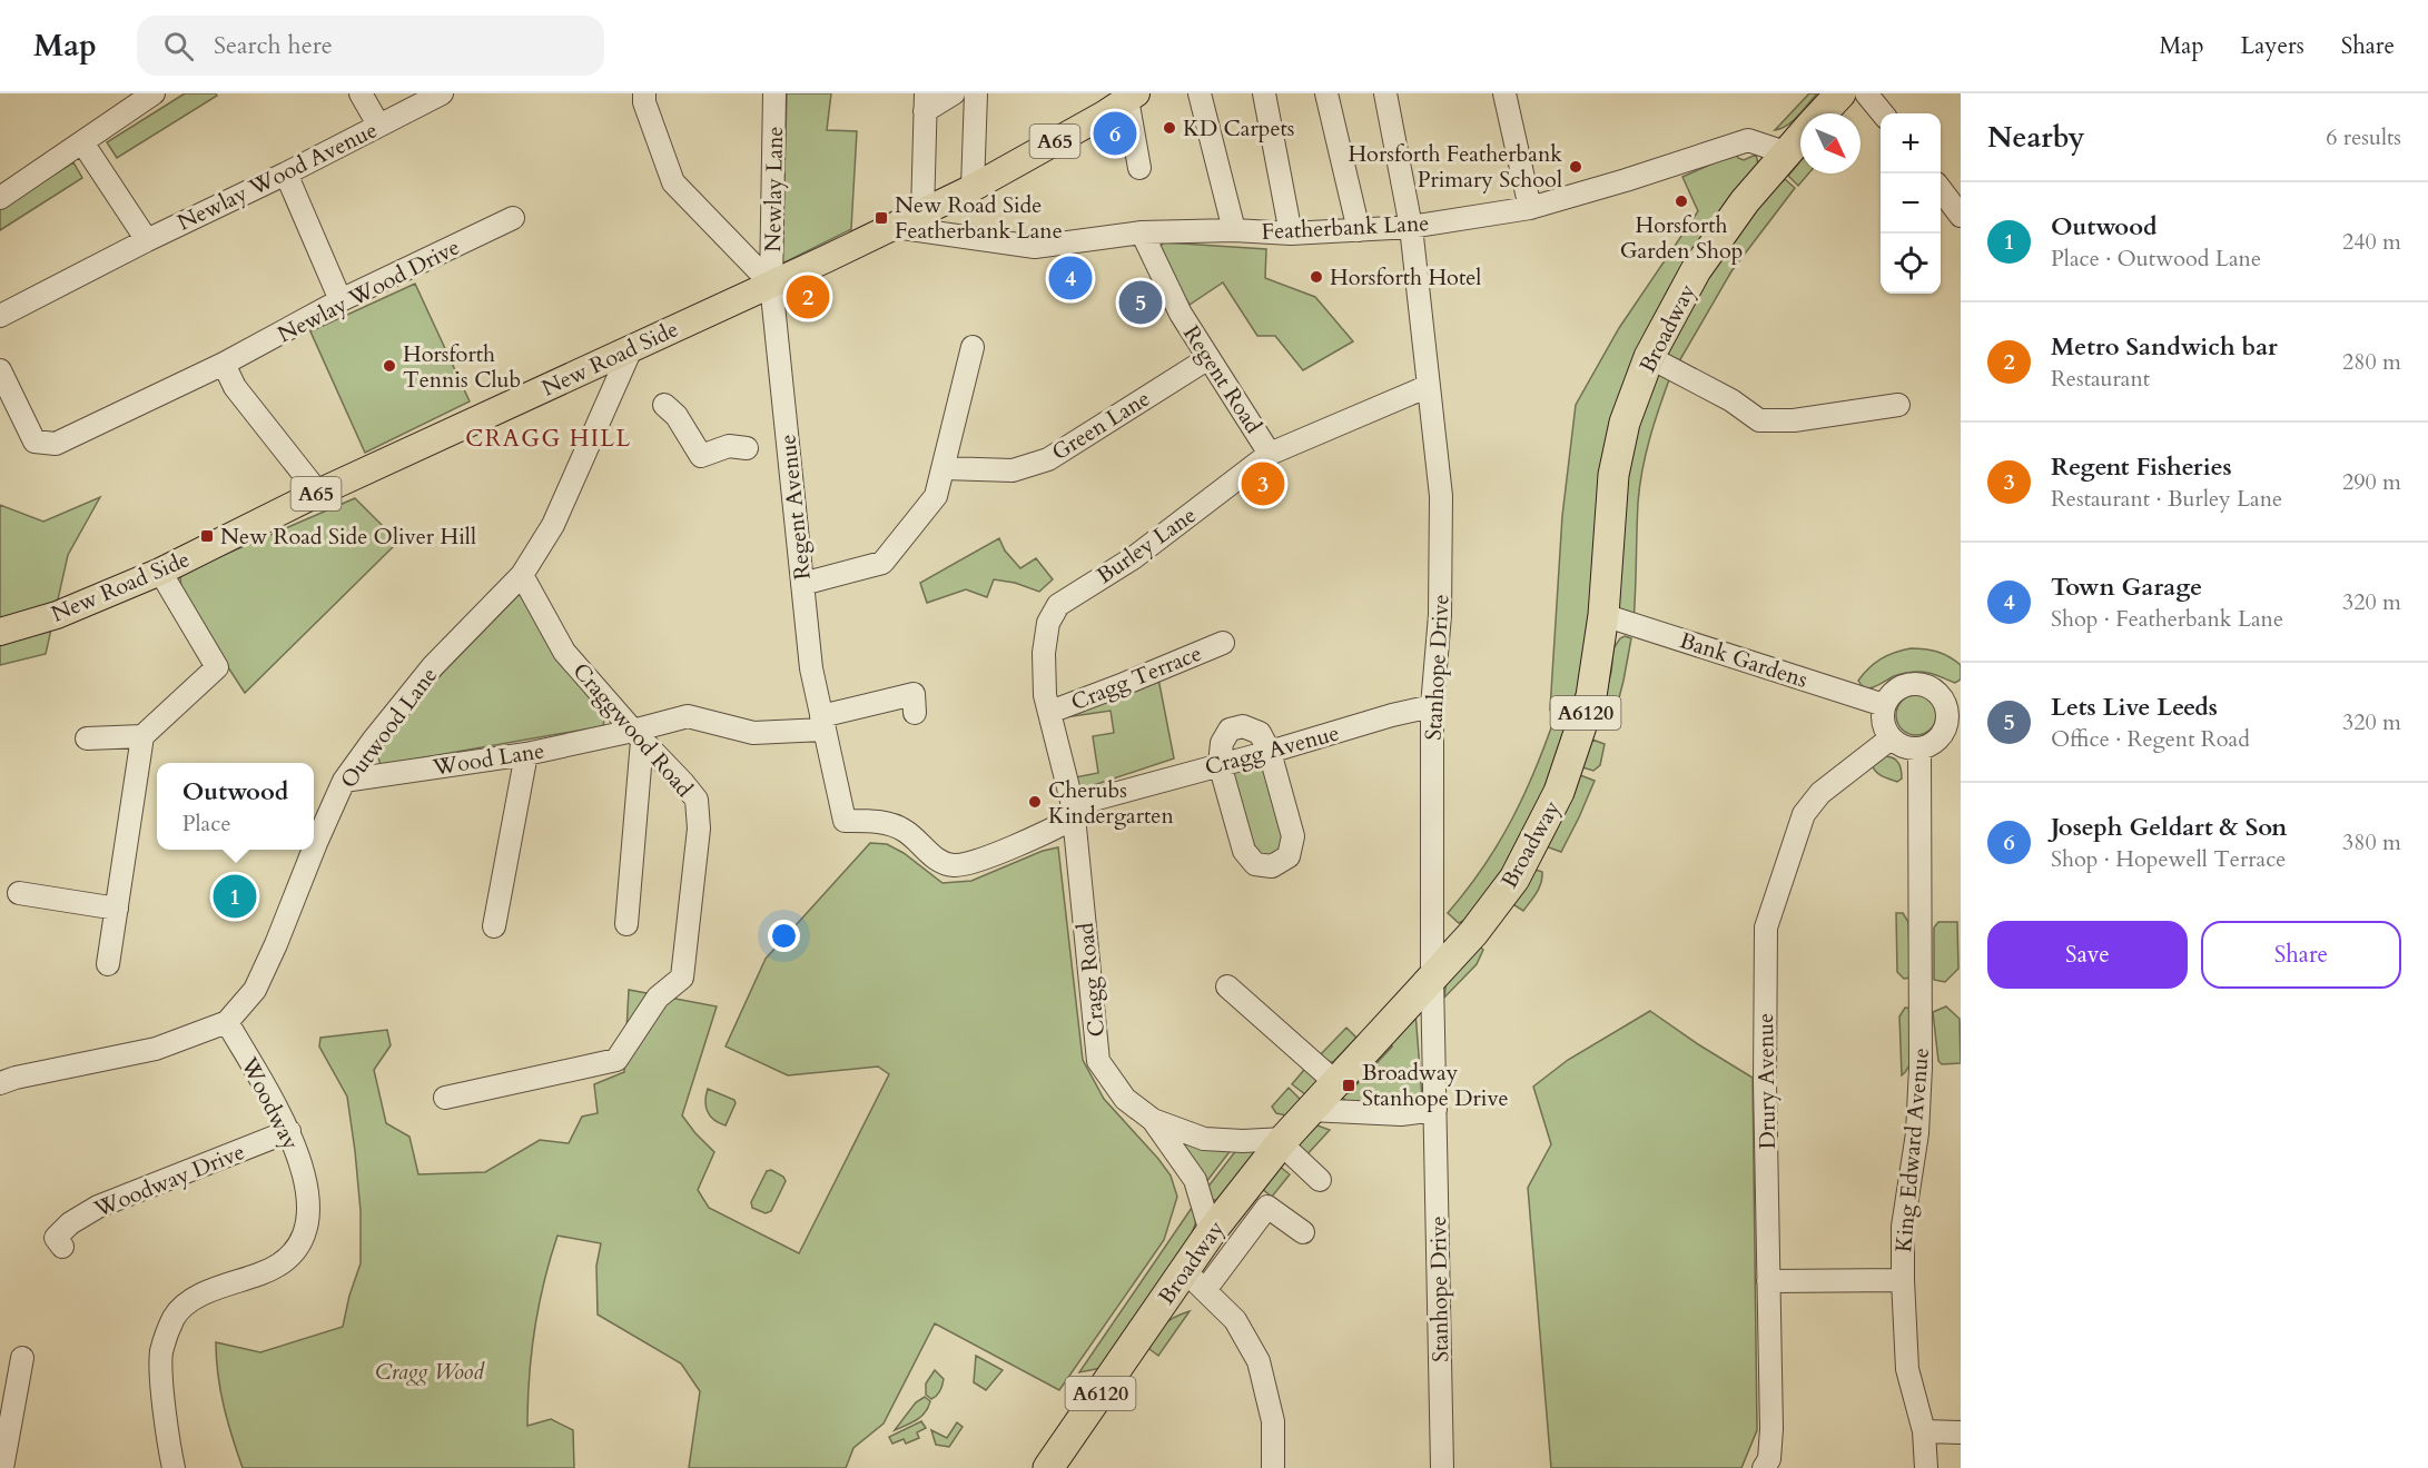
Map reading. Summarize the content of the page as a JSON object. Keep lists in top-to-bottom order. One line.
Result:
{"streets":{"highway":["Broadway","A6120"],"main road":["A65","New Road Side"],"street":["Newlay Wood Avenue","Newlay Lane","Featherbank Lane","Newlay Wood Drive","Regent Road","Green Lane","Regent Avenue","Burley Lane","Bank Gardens","Stanhope Drive","Cragg Terrace","Outwood Lane","Craggwood Road","Cragg Avenue","Wood Lane","Cragg Road","Drury Avenue","Woodway","King Edward Avenue","Woodway Drive"]},"crossings":[["Newlay Lane","New Road Side"],["Newlay Lane","Regent Avenue"],["Featherbank Lane","Broadway"],["Featherbank Lane","New Road Side"],["Featherbank Lane","Regent Road"],["Featherbank Lane","Stanhope Drive"],["Broadway","Bank Gardens"],["Broadway","Stanhope Drive"],["Broadway","Cragg Road"],["New Road Side","Regent Avenue"],["New Road Side","Outwood Lane"],["Regent Road","Green Lane"],["Regent Road","Burley Lane"],["Regent Avenue","Wood Lane"],["Burley Lane","Stanhope Drive"],["Burley Lane","Cragg Terrace"],["Burley Lane","Cragg Avenue"],["Burley Lane","Cragg Road"],["Bank Gardens","Drury Avenue"],["Bank Gardens","King Edward Avenue"],["Stanhope Drive","Cragg Avenue"],["Outwood Lane","Craggwood Road"],["Outwood Lane","Wood Lane"],["Outwood Lane","Woodway"],["Craggwood Road","Wood Lane"],["Cragg Avenue","Cragg Road"],["Drury Avenue","King Edward Avenue"],["Woodway","Woodway Drive"]],"districts":["CRAGG HILL"],"parks":["Cragg Wood"],"places":{"other":["KD Carpets","Horsforth Featherbank Primary School","Horsforth Garden Shop","Horsforth Hotel","Horsforth Tennis Club","Cherubs Kindergarten"],"transit":["New Road Side Featherbank Lane","New Road Side Oliver Hill","Broadway Stanhope Drive"]},"north":"bottom right","page":{"header":"Map","search":"Search here","nav":["Map","Layers","Share"],"heading":["Nearby","6 results"],"pins":["6","4","2","5","3","1"],"map_buttons":["+","−"],"list":[{"mark":"1","name":"Outwood","note":"Place · Outwood Lane","value":"240 m"},{"mark":"2","name":"Metro Sandwich bar","note":"Restaurant","value":"280 m"},{"mark":"3","name":"Regent Fisheries","note":"Restaurant · Burley Lane","value":"290 m"},{"mark":"4","name":"Town Garage","note":"Shop · Featherbank Lane","value":"320 m"},{"mark":"5","name":"Lets Live Leeds","note":"Office · Regent Road","value":"320 m"},{"mark":"6","name":"Joseph Geldart & Son","note":"Shop · Hopewell Terrace","value":"380 m"}],"popup":["Outwood","Place"],"buttons":["Save","Share"]}}
